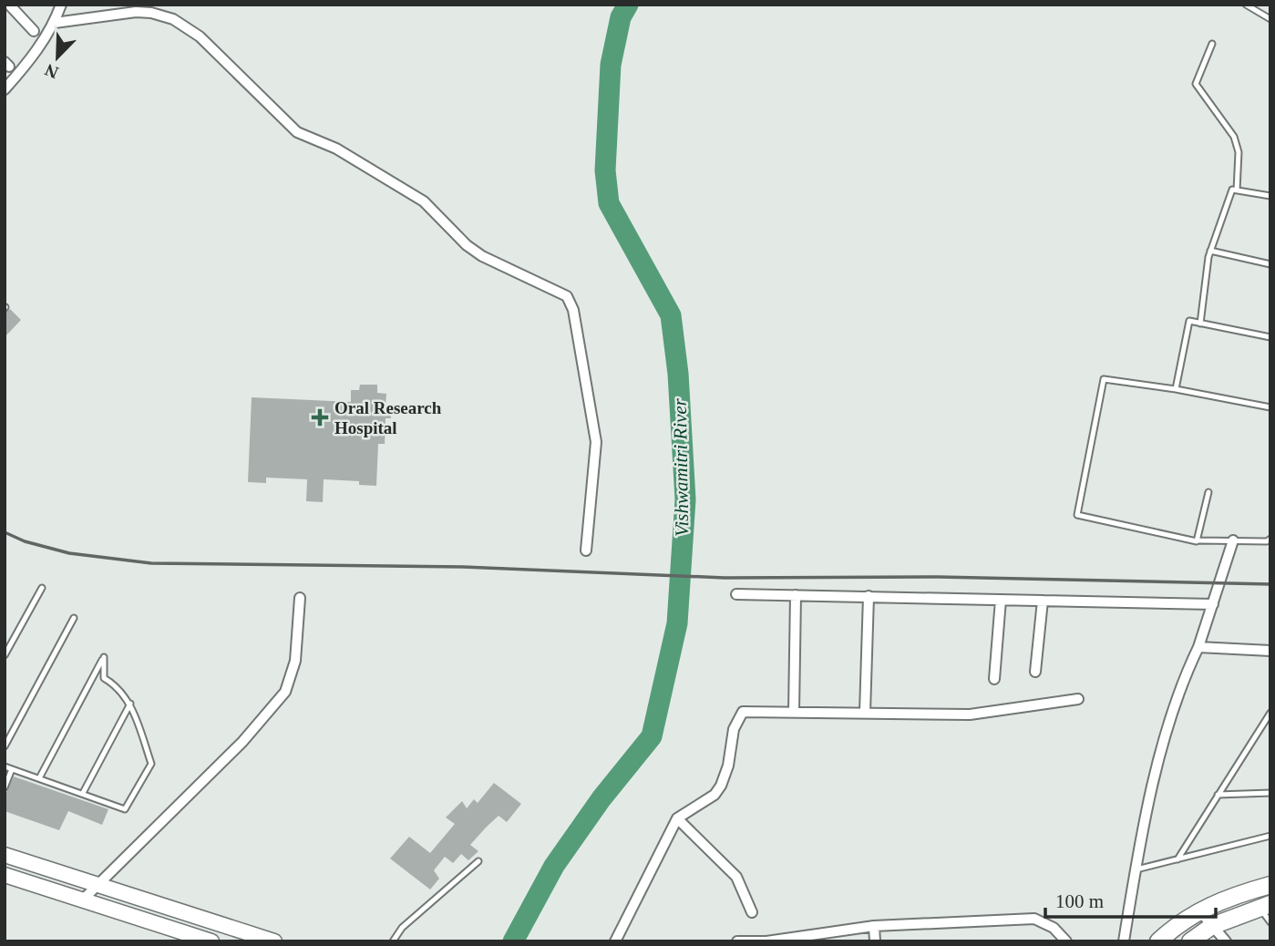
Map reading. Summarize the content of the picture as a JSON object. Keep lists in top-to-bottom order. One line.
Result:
{"water":["Vishwamitri River"],"places":{"health":["Oral Research Hospital"]},"scale_bar":"100 m","north":"bottom left"}
